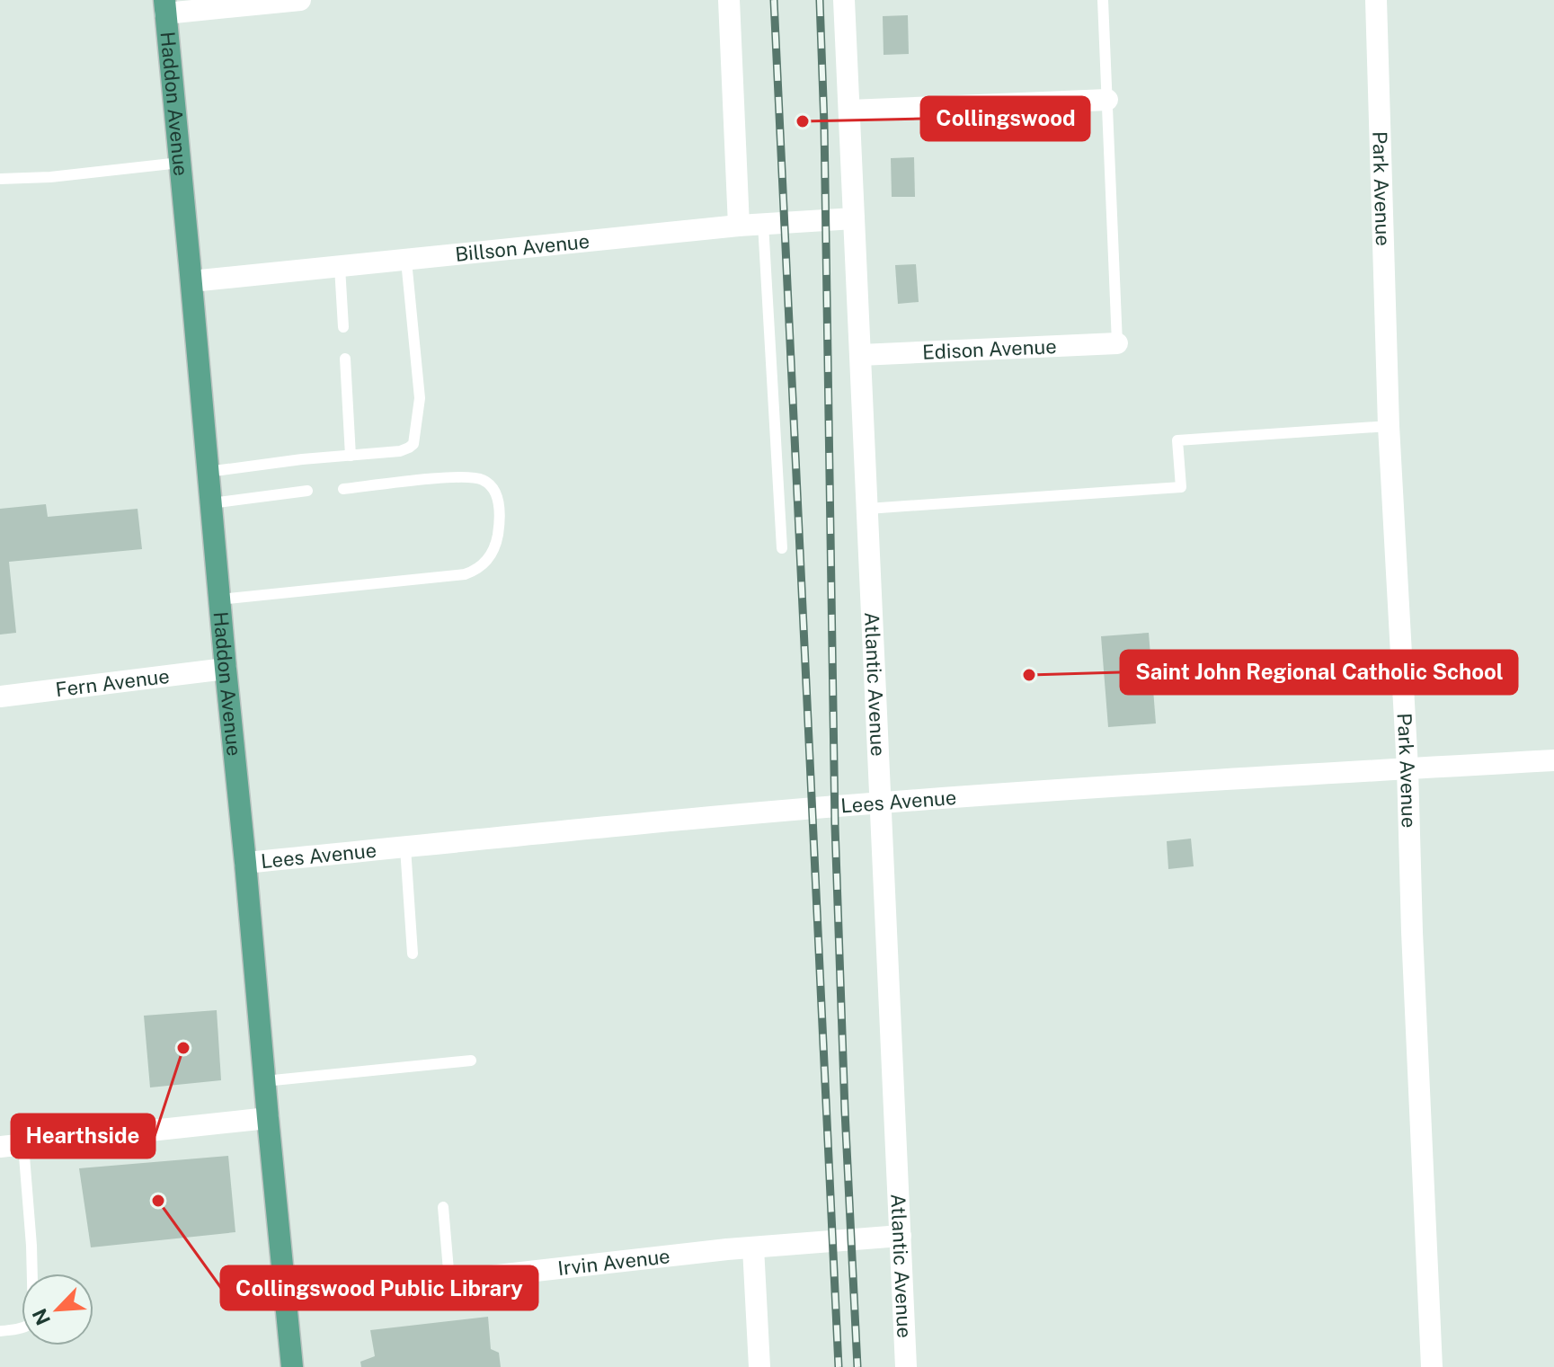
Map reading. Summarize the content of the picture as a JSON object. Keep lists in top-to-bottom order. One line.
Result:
{"streets":{"main road":["Haddon Avenue"],"street":["Park Avenue","Billson Avenue","Edison Avenue","Fern Avenue","Atlantic Avenue","Lees Avenue","Irvin Avenue"]},"crossings":[["Haddon Avenue","Billson Avenue"],["Haddon Avenue","Fern Avenue"],["Haddon Avenue","Lees Avenue"],["Haddon Avenue","Irvin Avenue"],["Park Avenue","Lees Avenue"],["Billson Avenue","Atlantic Avenue"],["Edison Avenue","Atlantic Avenue"],["Atlantic Avenue","Lees Avenue"],["Atlantic Avenue","Irvin Avenue"]],"places":["Collingswood","Saint John Regional Catholic School","Hearthside","Collingswood Public Library"],"north":"bottom left"}
